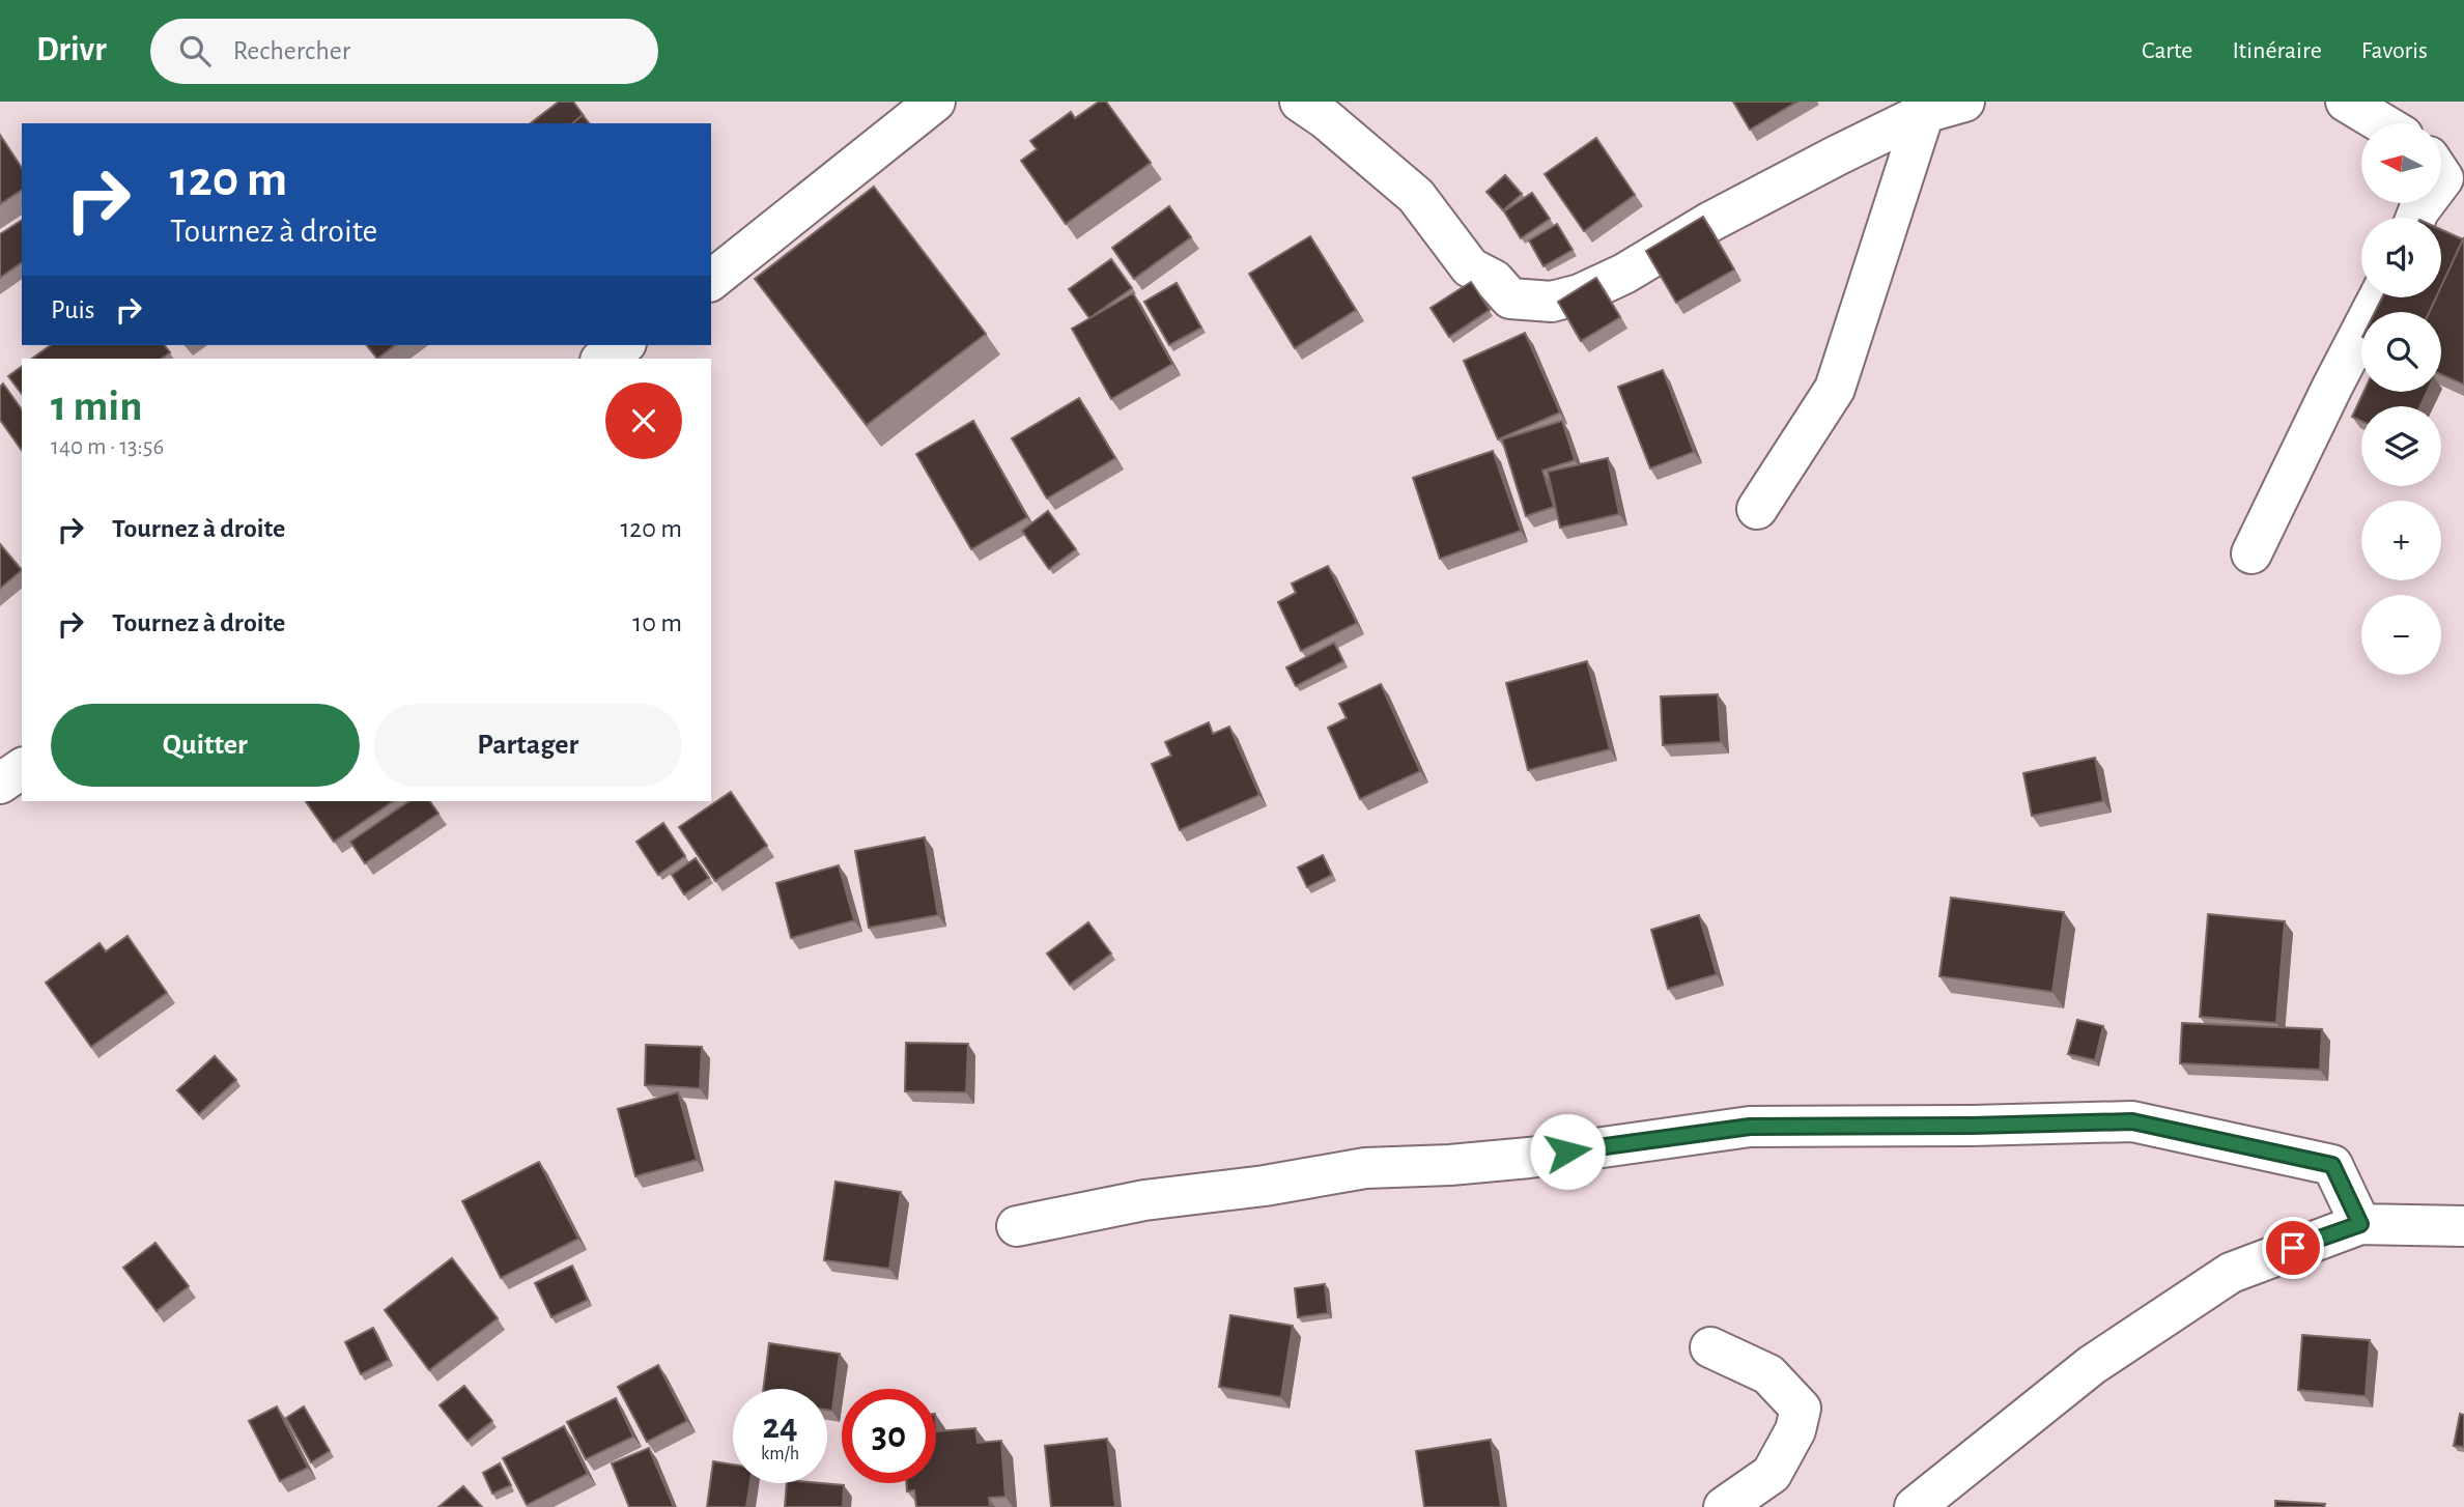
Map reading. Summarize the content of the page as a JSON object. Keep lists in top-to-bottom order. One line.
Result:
{"north":"left","page":{"header":"Drivr","search":"Rechercher","nav":["Carte","Itinéraire","Favoris"],"map_buttons":["+","−"],"turn":["120 m","Tournez à droite"],"then":"Puis","heading":["1 min","140 m · 13:56"],"list":[{"name":"Tournez à droite","value":"120 m"},{"name":"Tournez à droite","value":"10 m"}],"buttons":["Quitter","Partager"],"speed":"24 km/h","limit":"30"}}
